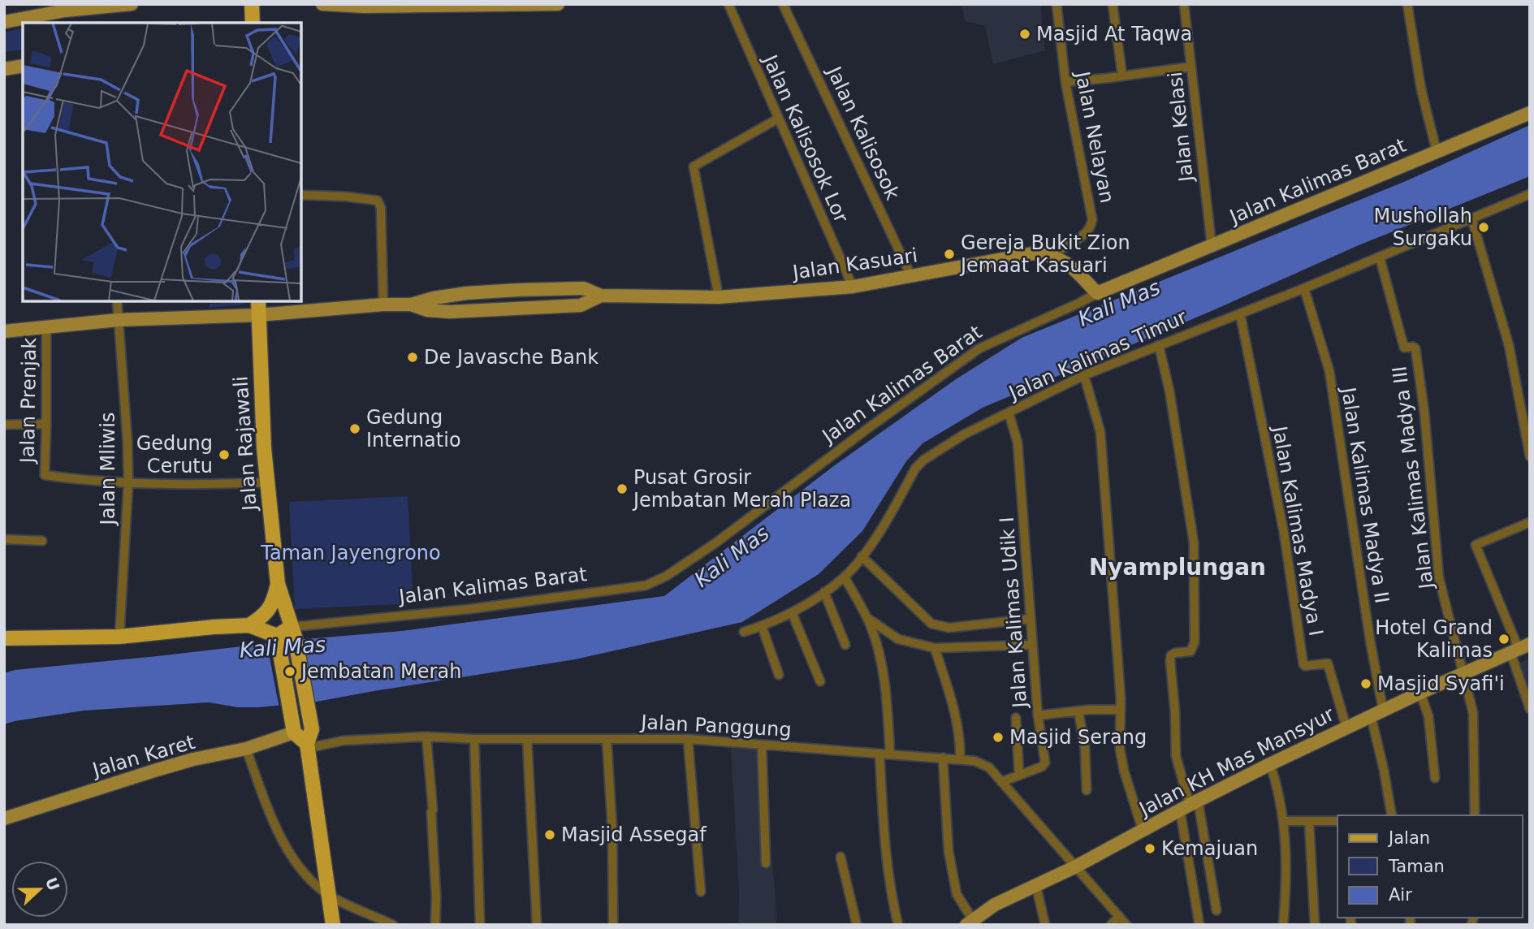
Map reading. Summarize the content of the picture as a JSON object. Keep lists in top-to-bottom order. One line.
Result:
{"streets":{"main road":["Jalan Rajawali"],"street":["Jalan Kelasi","Jalan Kalisosok","Jalan Nelayan","Jalan Kalisosok Lor","Jalan Kalimas Barat","Jalan Kasuari","Jalan Kalimas Timur","Jalan Prenjak","Jalan Mliwis","Jalan Kalimas Madya III","Jalan Kalimas Madya II","Jalan Kalimas Madya I","Jalan Kalimas Udik I","Jalan Panggung","Jalan Karet","Jalan KH Mas Mansyur"]},"crossings":[["Jalan Kelasi","Jalan Kalimas Barat"],["Jalan Kalisosok","Jalan Kasuari"],["Jalan Nelayan","Jalan Kasuari"],["Jalan Kalisosok Lor","Jalan Kasuari"],["Jalan Kalimas Barat","Jalan Rajawali"],["Jalan Kasuari","Jalan Prenjak"],["Jalan Kasuari","Jalan Rajawali"],["Jalan Kasuari","Jalan Mliwis"],["Jalan Kalimas Timur","Jalan Kalimas Madya III"],["Jalan Kalimas Timur","Jalan Kalimas Madya II"],["Jalan Kalimas Timur","Jalan Kalimas Madya I"],["Jalan Kalimas Timur","Jalan Kalimas Udik I"],["Jalan Prenjak","Jalan Mliwis"],["Jalan Rajawali","Jalan Panggung"],["Jalan Kalimas Madya III","Jalan KH Mas Mansyur"],["Jalan Kalimas Madya II","Jalan KH Mas Mansyur"],["Jalan Kalimas Madya I","Jalan KH Mas Mansyur"],["Jalan Kalimas Udik I","Jalan Panggung"],["Jalan Panggung","Jalan KH Mas Mansyur"]],"districts":["Nyamplungan"],"water":["Kali Mas"],"parks":["Taman Jayengrono"],"places":["Masjid At Taqwa","Mushollah Surgaku","Gereja Bukit Zion Jemaat Kasuari","De Javasche Bank","Gedung Internatio","Gedung Cerutu","Pusat Grosir Jembatan Merah Plaza","Hotel Grand Kalimas","Jembatan Merah","Masjid Syafi'i","Masjid Serang","Masjid Assegaf","Kemajuan"],"legend":["Jalan","Taman","Air"],"north":"right"}
